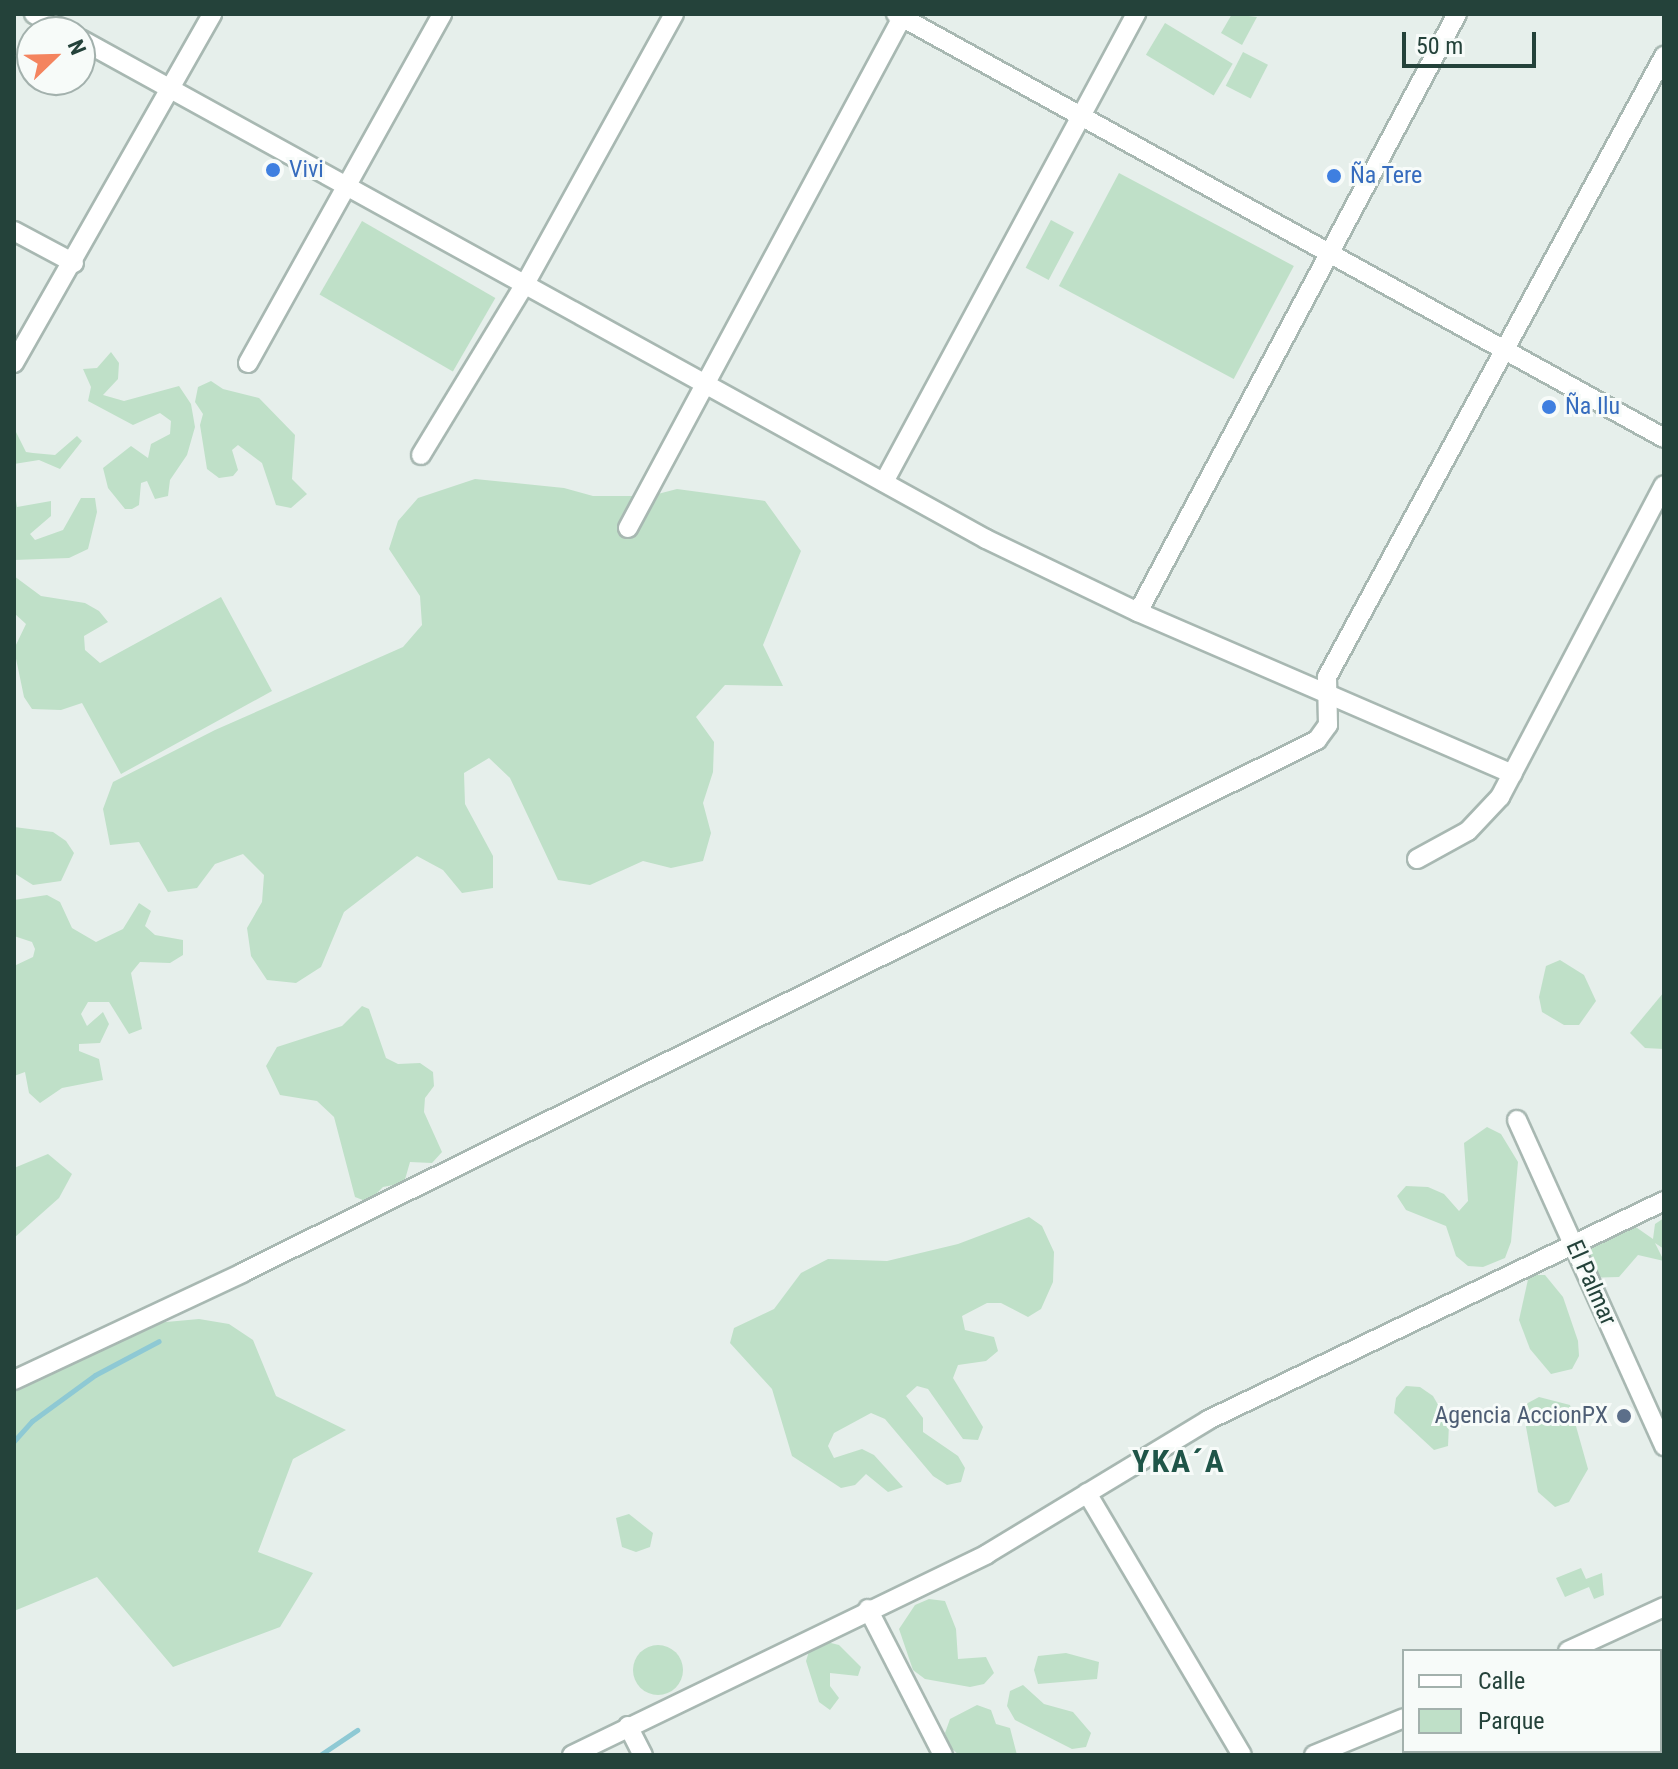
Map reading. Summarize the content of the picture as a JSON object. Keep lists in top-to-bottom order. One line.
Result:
{"streets":{"street":["El Palmar"]},"districts":["YKA´A"],"places":["Vivi","Ña Tere","Ña Ilu","Agencia AccionPX"],"legend":["Calle","Parque"],"scale_bar":"50 m","north":"top right"}
